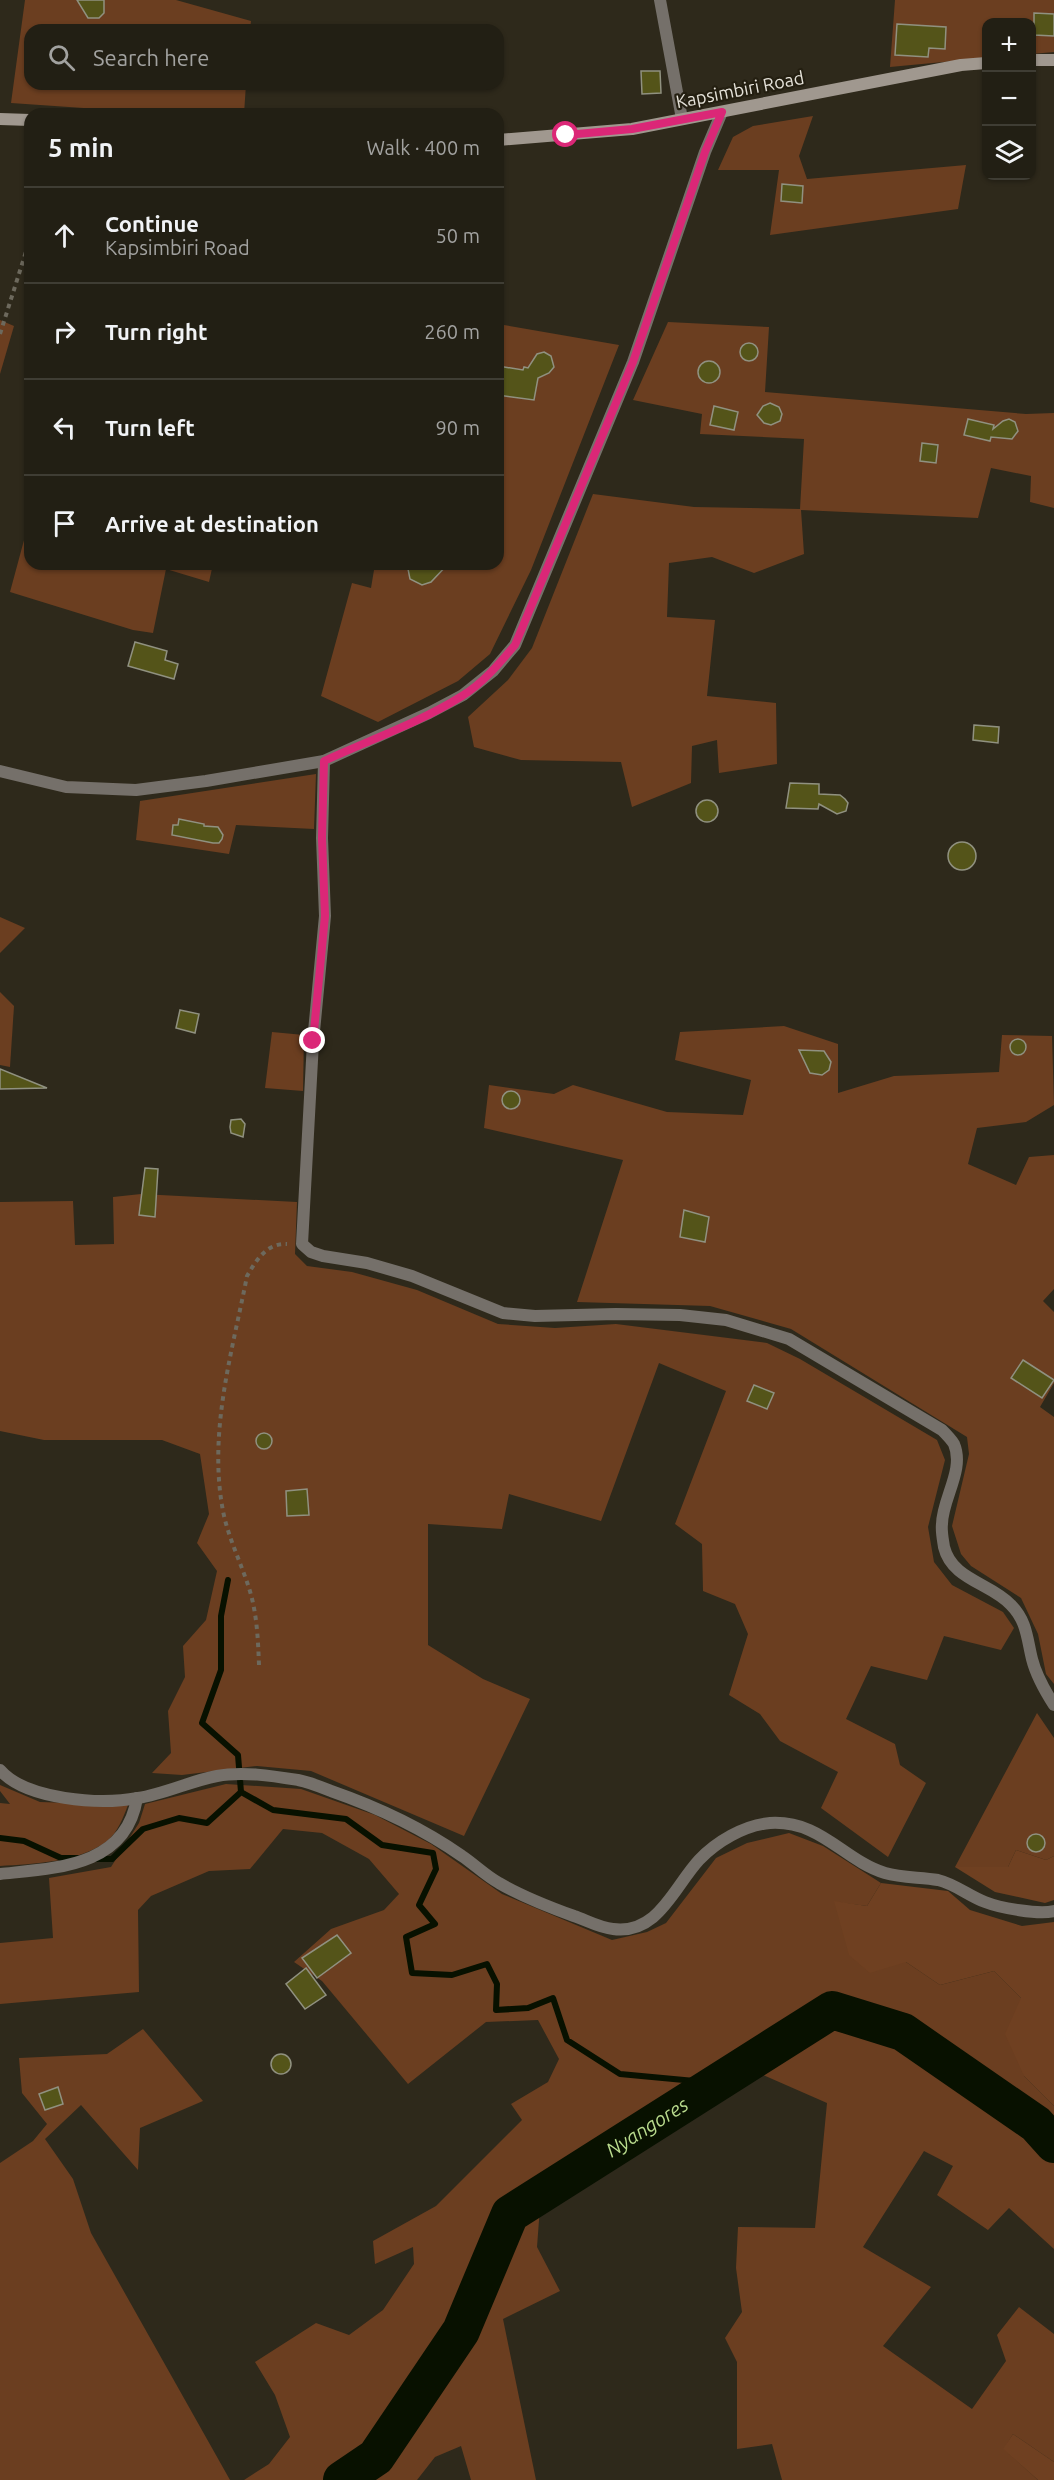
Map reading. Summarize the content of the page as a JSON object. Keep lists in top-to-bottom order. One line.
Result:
{"streets":{"street":["Kapsimbiri Road"]},"water":["Nyangores"],"page":{"map_buttons":["+","−"],"search":"Search here","heading":["5 min","Walk · 400 m"],"list":[["Continue","Kapsimbiri Road","50 m"],["Turn right","260 m"],["Turn left","90 m"],"Arrive at destination"]}}
